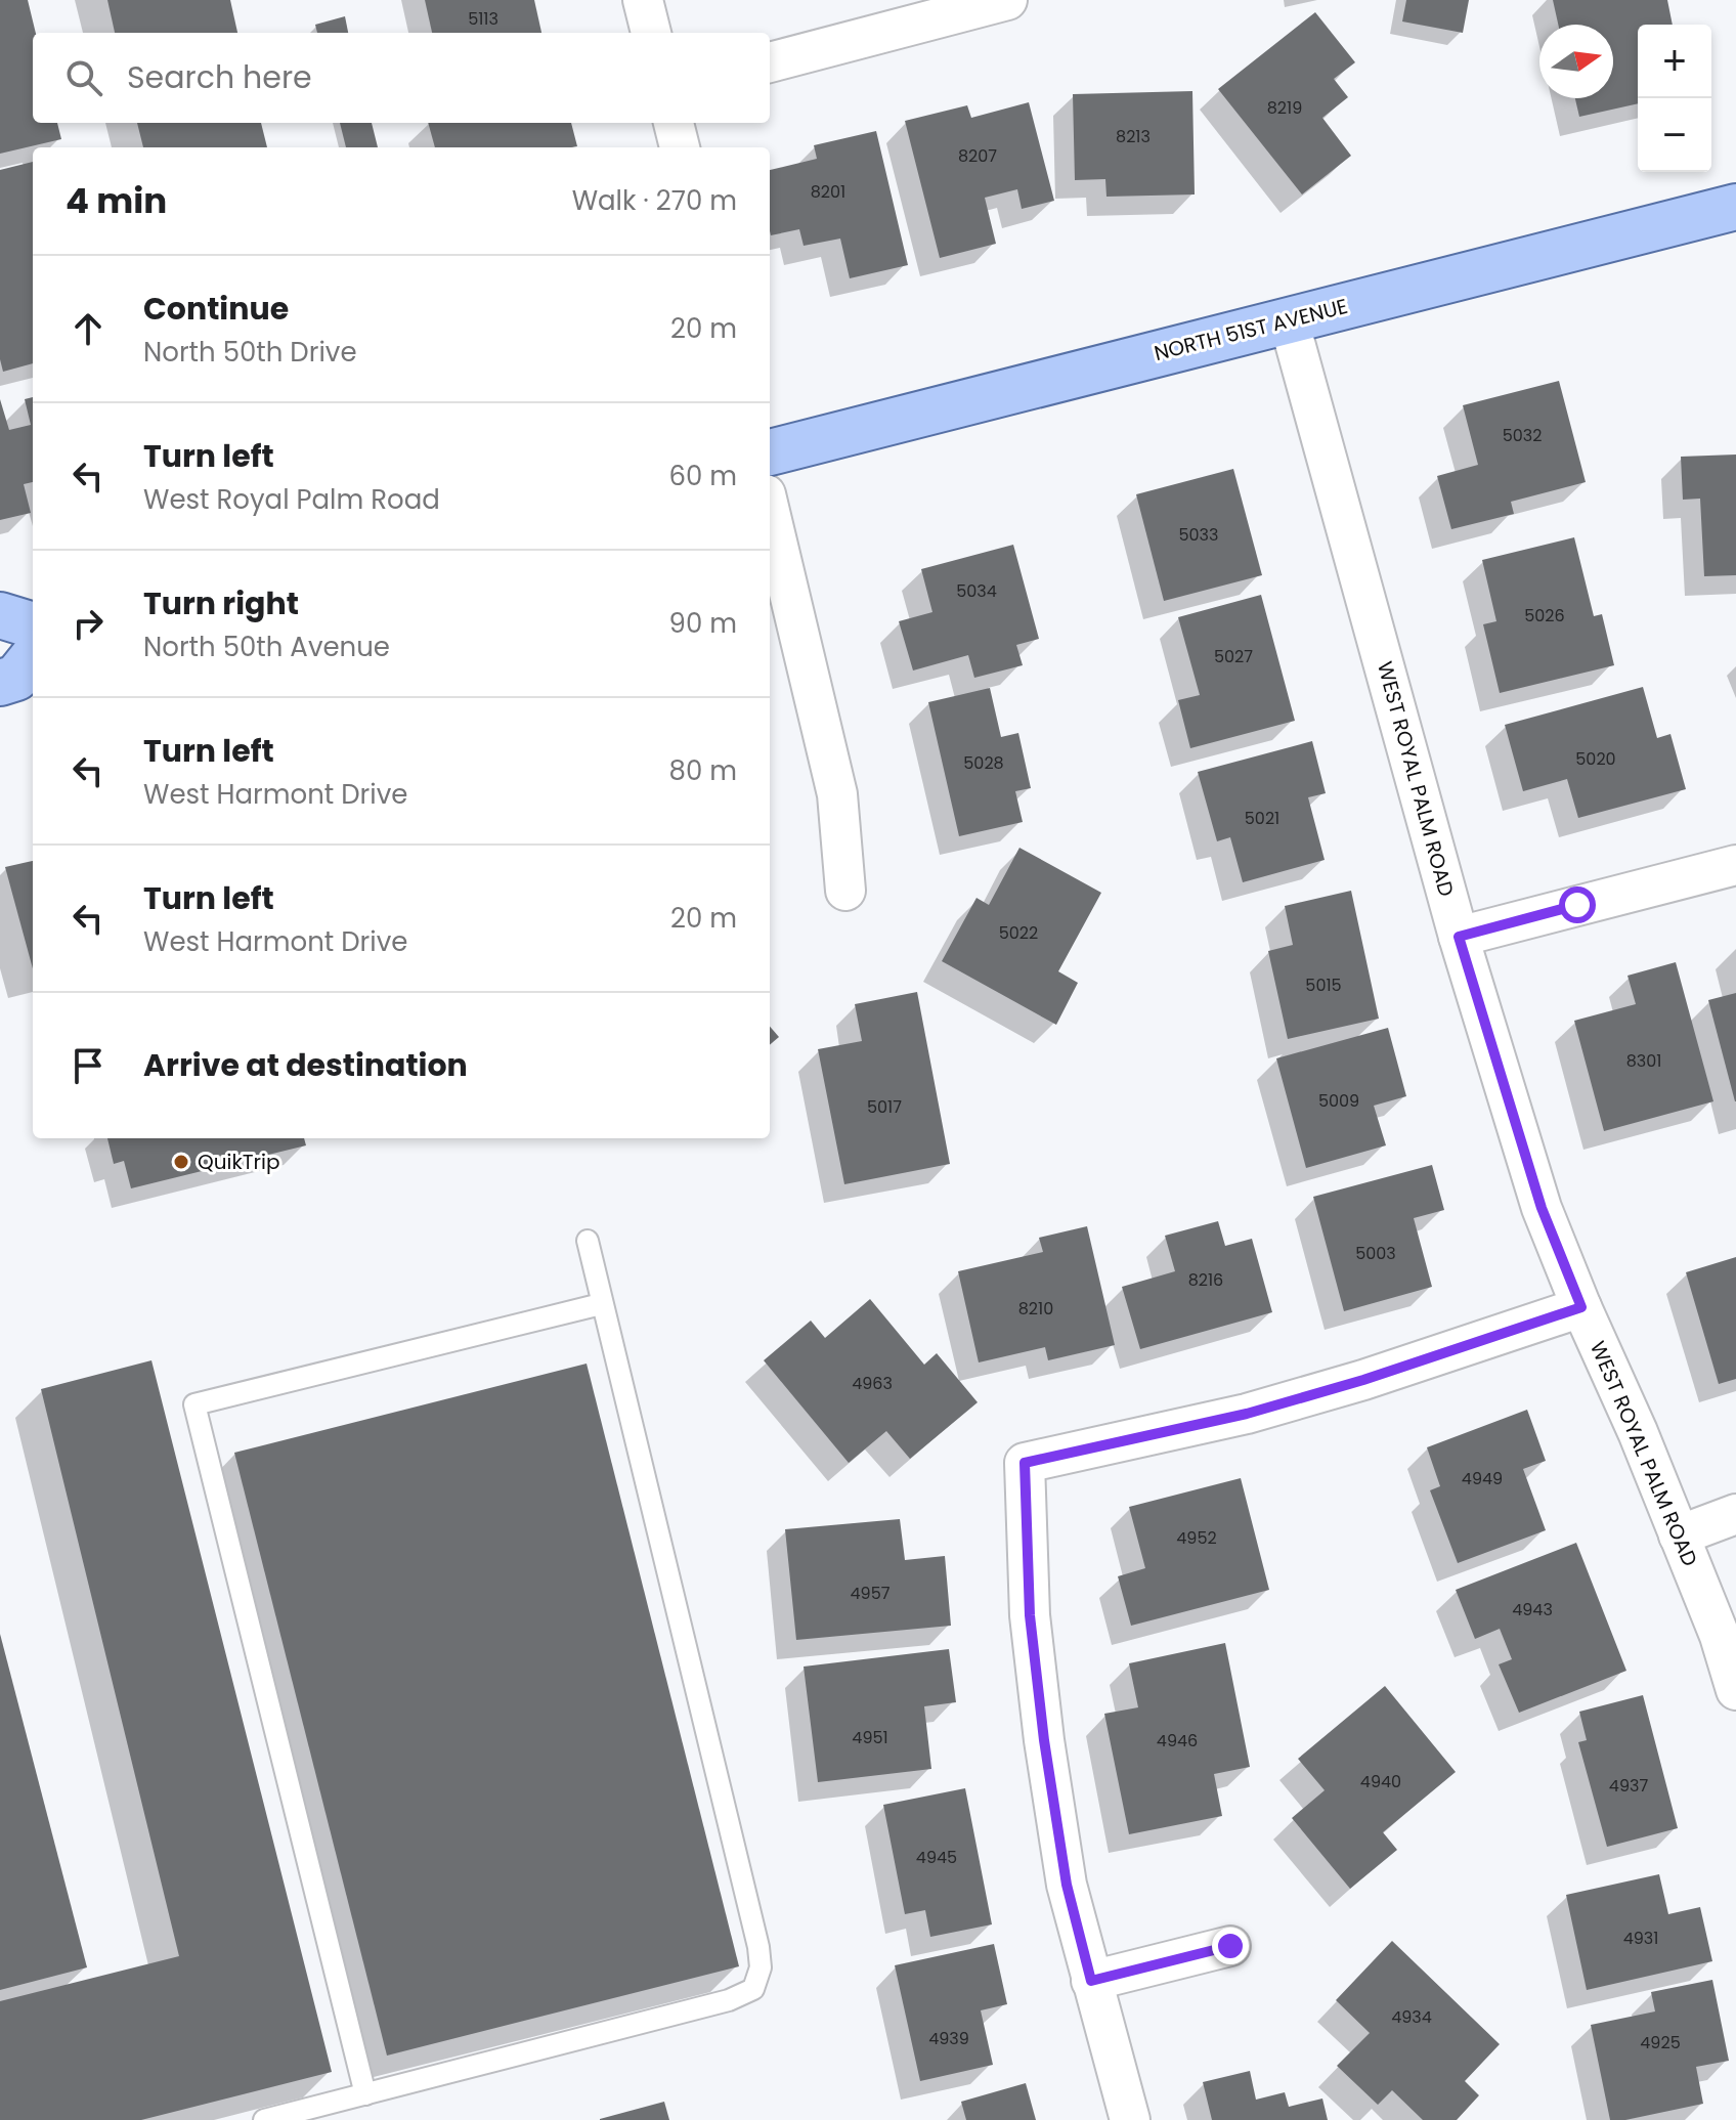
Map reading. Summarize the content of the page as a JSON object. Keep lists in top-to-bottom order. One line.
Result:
{"streets":{"main road":["NORTH 51ST AVENUE"],"street":["WEST ROYAL PALM ROAD"]},"crossings":[["NORTH 51ST AVENUE","WEST ROYAL PALM ROAD"]],"places":["QuikTrip"],"house_numbers":["5113","8219","8213","8207","8201","5032","5033","5034","5026","5027","5020","5028","5021","5022","5015","8301","5009","5017","5003","8216","8210","4963","4949","4952","4957","4943","4951","4946","4940","4937","4945","4931","4934","4939","4925"],"north":"right","page":{"map_buttons":["+","−"],"search":"Search here","heading":["4 min","Walk · 270 m"],"list":[["Continue","North 50th Drive","20 m"],["Turn left","West Royal Palm Road","60 m"],["Turn right","North 50th Avenue","90 m"],["Turn left","West Harmont Drive","80 m"],["Turn left","West Harmont Drive","20 m"],"Arrive at destination"]}}
